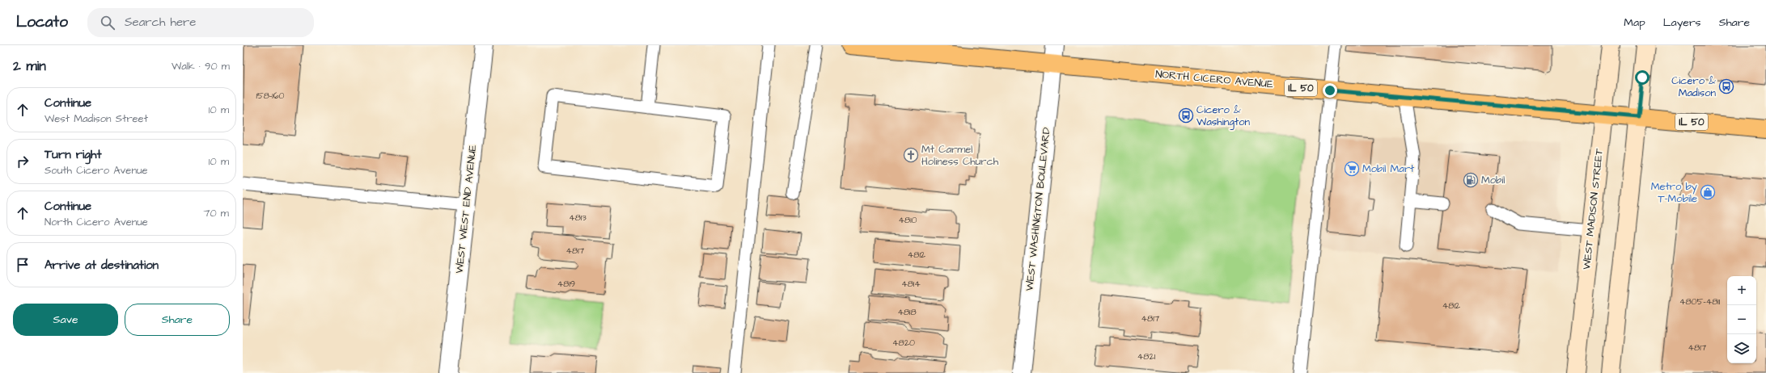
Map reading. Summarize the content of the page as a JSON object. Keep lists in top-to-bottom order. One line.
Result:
{"streets":{"main road":["NORTH CICERO AVENUE","IL 50","WEST MADISON STREET"],"street":["WEST WEST END AVENUE","WEST WASHINGTON BOULEVARD"]},"crossings":[["NORTH CICERO AVENUE","IL 50"],["NORTH CICERO AVENUE","WEST WASHINGTON BOULEVARD"],["NORTH CICERO AVENUE","WEST MADISON STREET"],["IL 50","WEST MADISON STREET"]],"places":{"bus stop":["Cicero & Madison","Cicero & Washington"],"church":["Mt Carmel Holiness Church"],"supermarket":["Mobil Mart"],"fuel station":["Mobil"],"shop":["Metro by T-Mobile"]},"house_numbers":["158-160","4813","4810","4817","4812","4819","4814","4805-4811","4812","4818","4817","4820","4817","4821"],"page":{"header":"Locato","search":"Search here","nav":["Map","Layers","Share"],"heading":["2 min","Walk · 90 m"],"list":[["Continue","West Madison Street","10 m"],["Turn right","South Cicero Avenue","10 m"],["Continue","North Cicero Avenue","70 m"],"Arrive at destination"],"map_buttons":["+","−"],"buttons":["Save","Share"]}}
